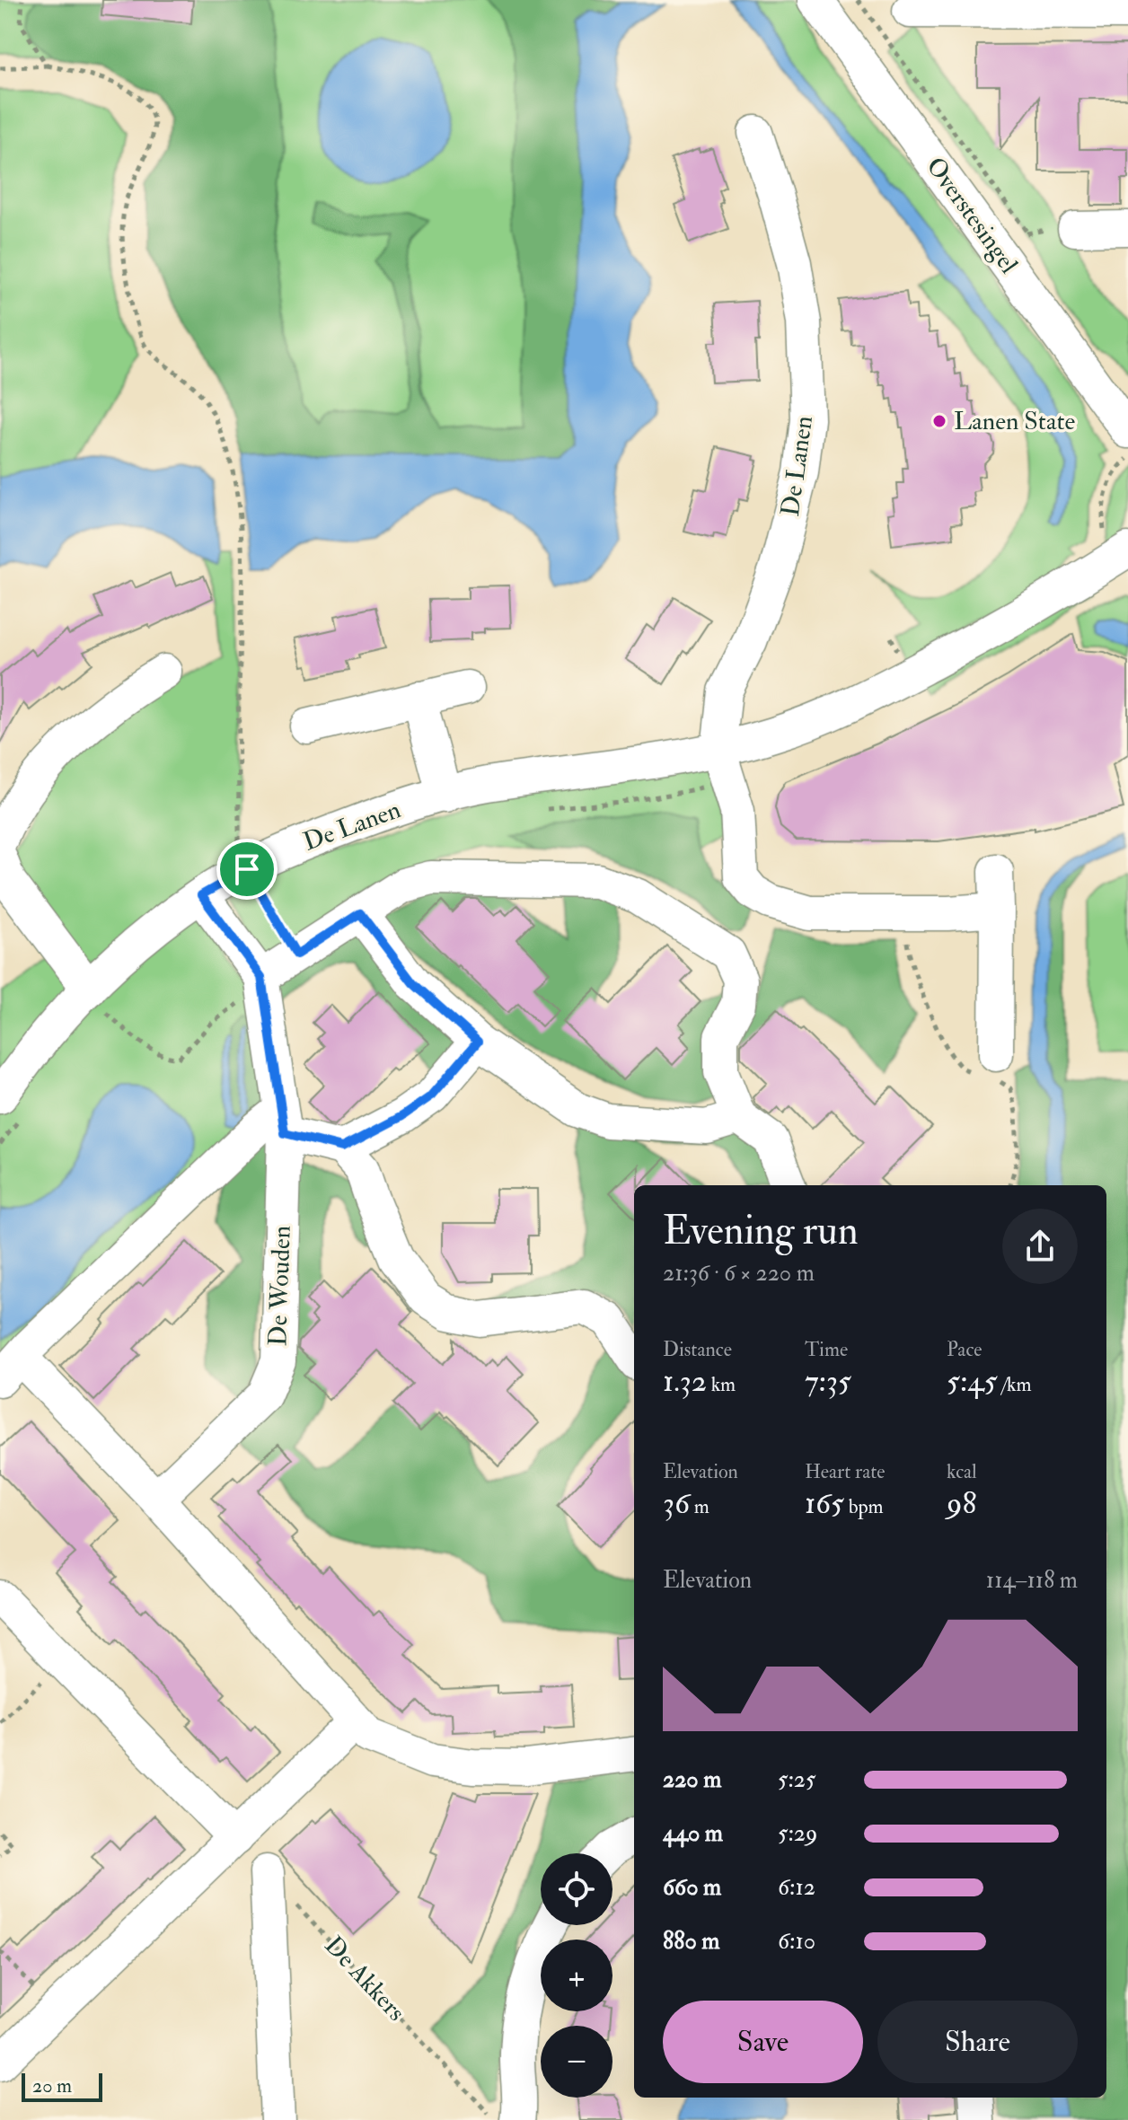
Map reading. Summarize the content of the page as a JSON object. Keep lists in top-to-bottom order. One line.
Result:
{"streets":{"street":["Overstesingel","De Lanen","De Wouden"],"path":["De Akkers"]},"crossings":[["De Lanen","De Wouden"]],"places":["Lanen State"],"scale_bar":"20 m","page":{"heading":["Evening run","21:36 · 6 × 220 m"],"stats":[["Distance","1.32 km"],["Time","7:35"],["Pace","5:45 /km"],["Elevation","36 m"],["Heart rate","165 bpm"],["kcal","98"]],"chart":["Elevation","114–118 m"],"list":[{"name":"220 m","note":"5:25"},{"name":"440 m","note":"5:29"},{"name":"660 m","note":"6:12"},{"name":"880 m","note":"6:10"}],"map_buttons":["+","−"],"buttons":["Save","Share"],"scale":"20 m"}}
